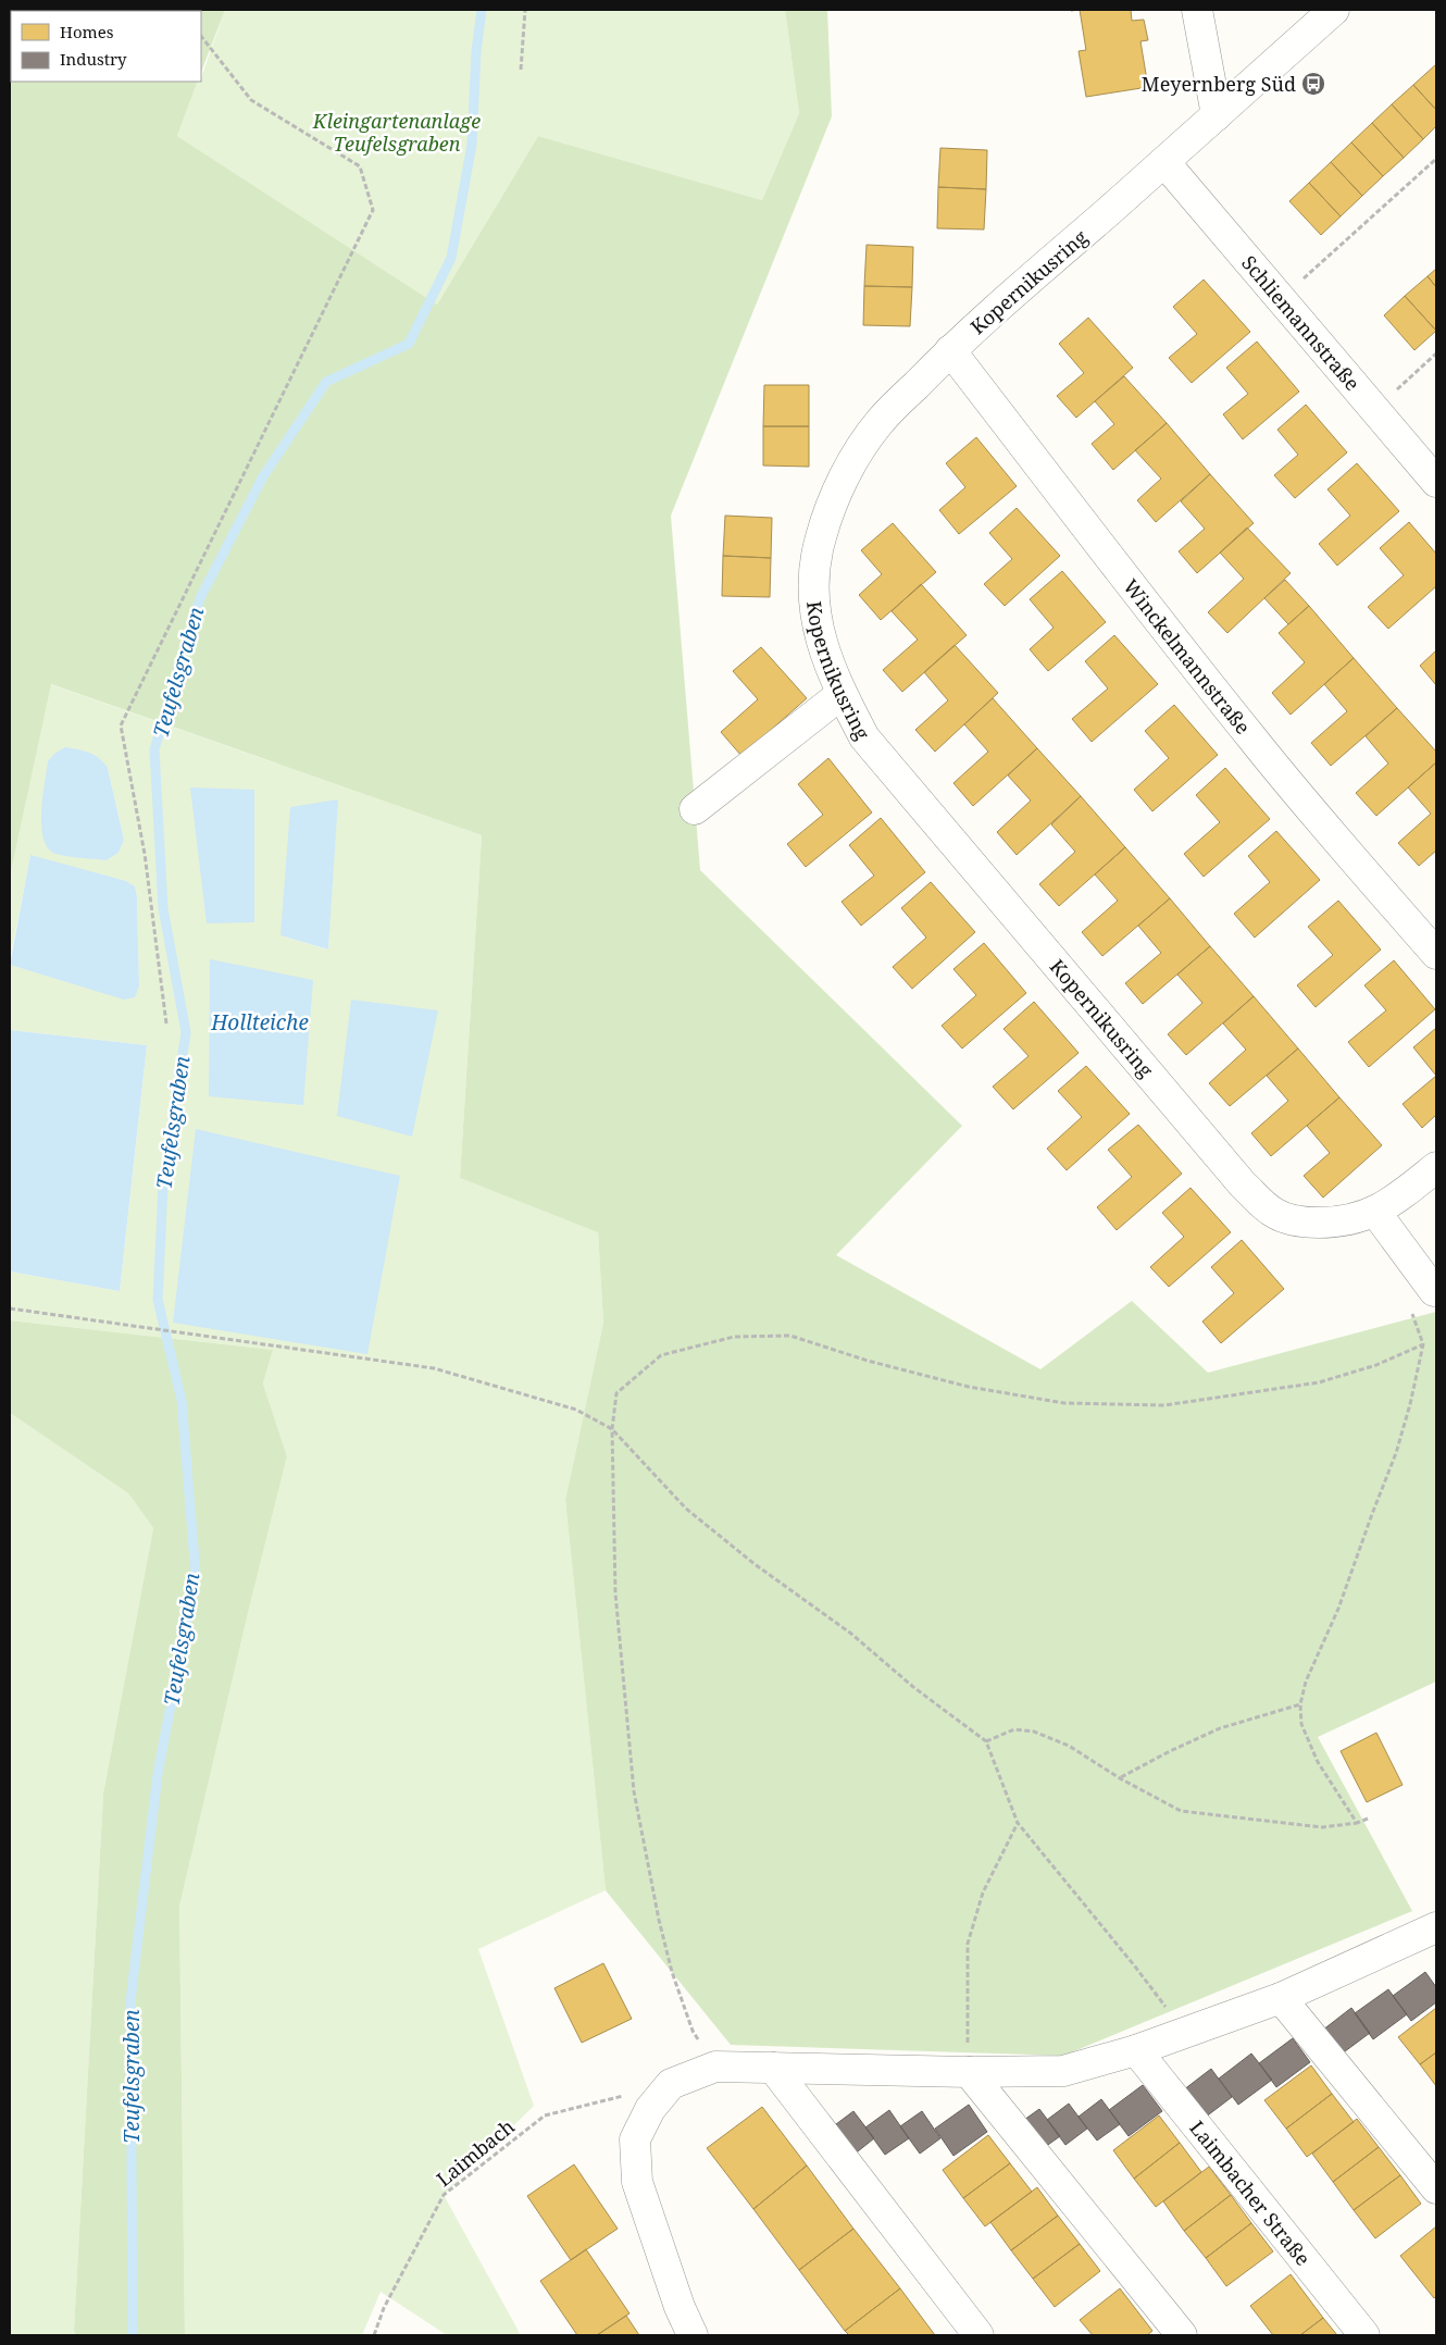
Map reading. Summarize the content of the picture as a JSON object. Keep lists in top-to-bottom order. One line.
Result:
{"streets":{"street":["Kopernikusring","Schliemannstraße","Winckelmannstraße","Laimbacher Straße"],"path":["Laimbach"]},"crossings":[["Kopernikusring","Schliemannstraße"],["Kopernikusring","Winckelmannstraße"]],"water":["Teufelsgraben","Hollteiche"],"parks":["Kleingartenanlage Teufelsgraben"],"places":{"bus stop":["Meyernberg Süd"]},"legend":["Homes","Industry"]}
